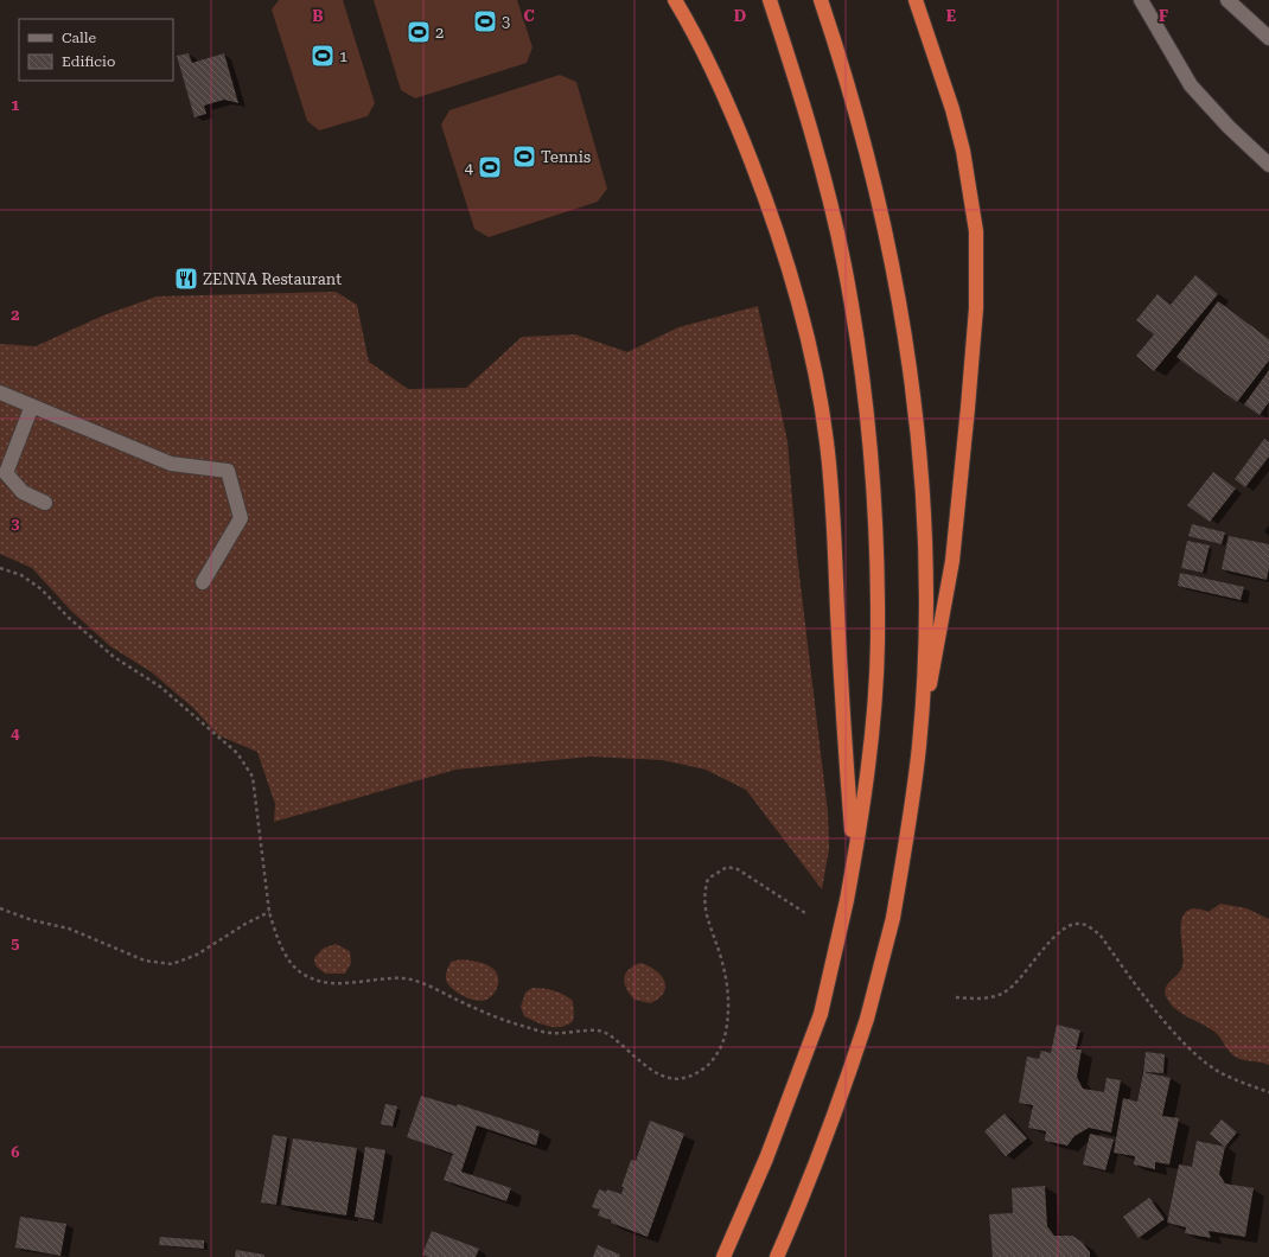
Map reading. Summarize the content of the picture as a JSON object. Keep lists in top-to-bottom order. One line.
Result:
{"places":{"sports":["3","2","1","Tennis","4"],"restaurant":["ZENNA Restaurant"]},"legend":["Calle","Edificio"],"grid":{"columns":["B","C","D","E","F"],"rows":["1","2","3","4","5","6"]}}
